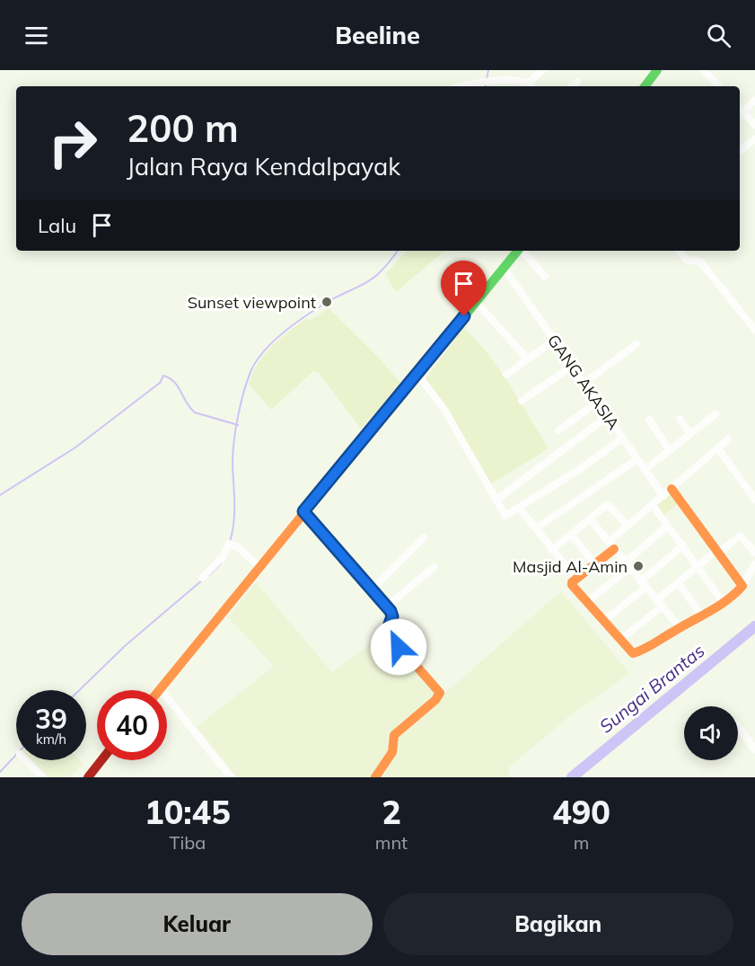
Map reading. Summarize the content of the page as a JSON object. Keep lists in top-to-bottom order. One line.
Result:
{"streets":{"street":["GANG AKASIA"]},"water":["Sungai Brantas"],"places":["Sunset viewpoint","Masjid Al-Amin"],"page":{"header":"Beeline","turn":["200 m","Jalan Raya Kendalpayak"],"then":"Lalu","speed":"39 km/h","limit":"40","eta":["10:45","Tiba","2","mnt","490","m"],"buttons":["Keluar","Bagikan"]}}
